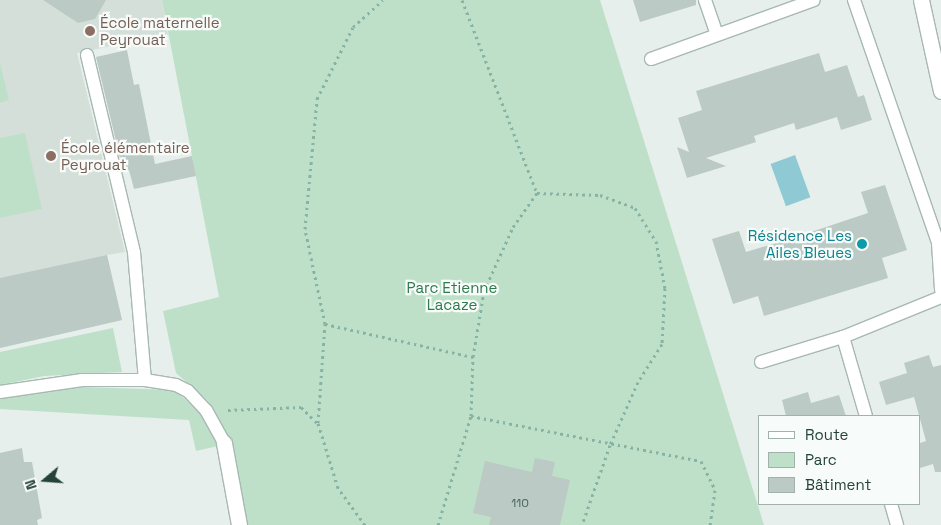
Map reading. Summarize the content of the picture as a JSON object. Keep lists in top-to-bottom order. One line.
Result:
{"parks":["Parc Etienne Lacaze"],"places":["École maternelle Peyrouat","École élémentaire Peyrouat","Résidence Les Ailes Bleues"],"house_numbers":["110"],"legend":["Route","Parc","Bâtiment"],"north":"left"}
